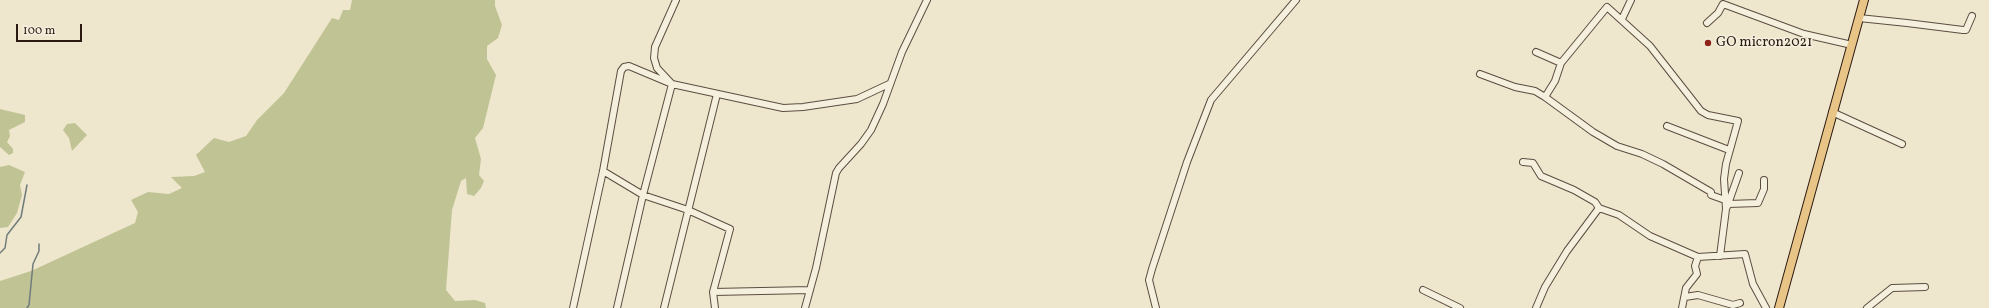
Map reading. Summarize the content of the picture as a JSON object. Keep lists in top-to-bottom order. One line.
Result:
{"places":["GO micron2021"],"scale_bar":"100 m"}
